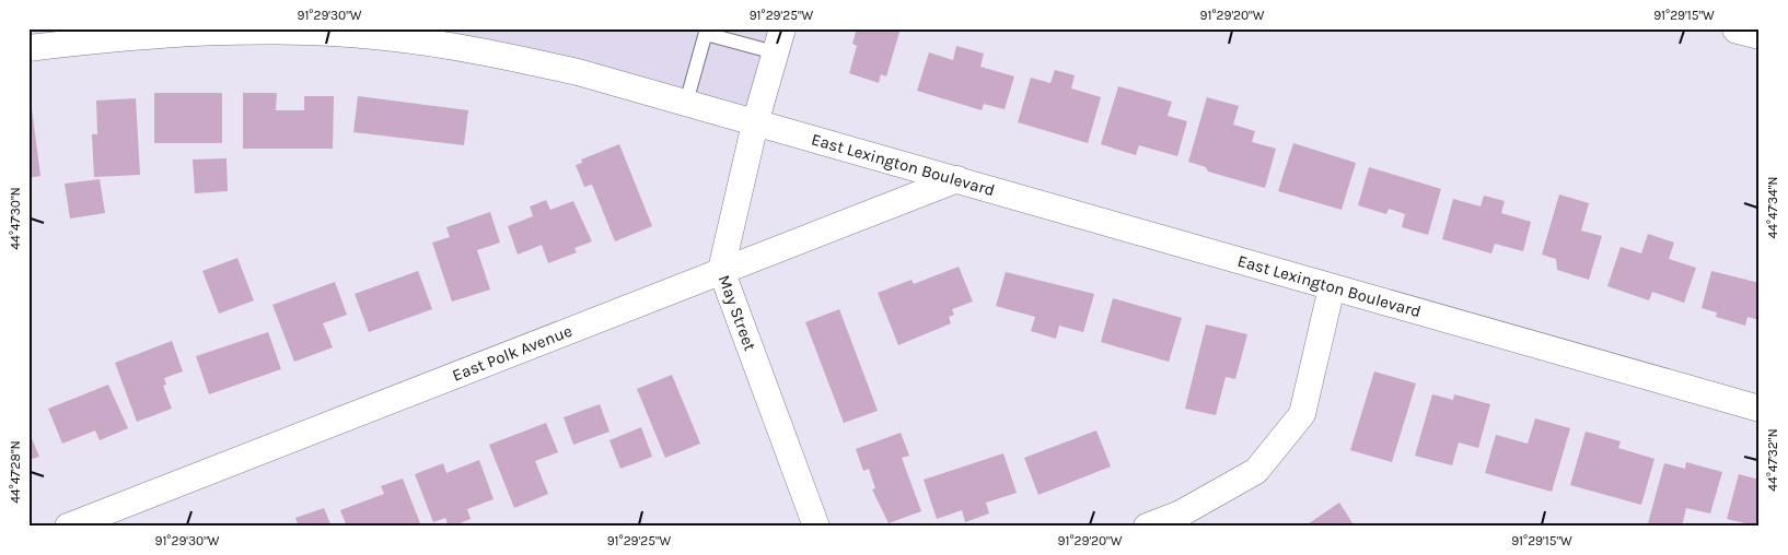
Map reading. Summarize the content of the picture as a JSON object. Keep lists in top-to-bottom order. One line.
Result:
{"streets":{"street":["East Lexington Boulevard","May Street","East Polk Avenue"]},"crossings":[["East Lexington Boulevard","May Street"],["East Lexington Boulevard","East Polk Avenue"],["May Street","East Polk Avenue"]],"coordinates":["91°29'30\"W","91°29'25\"W","91°29'20\"W","91°29'15\"W","44°47'34\"N","44°47'30\"N","44°47'32\"N","44°47'28\"N"]}
